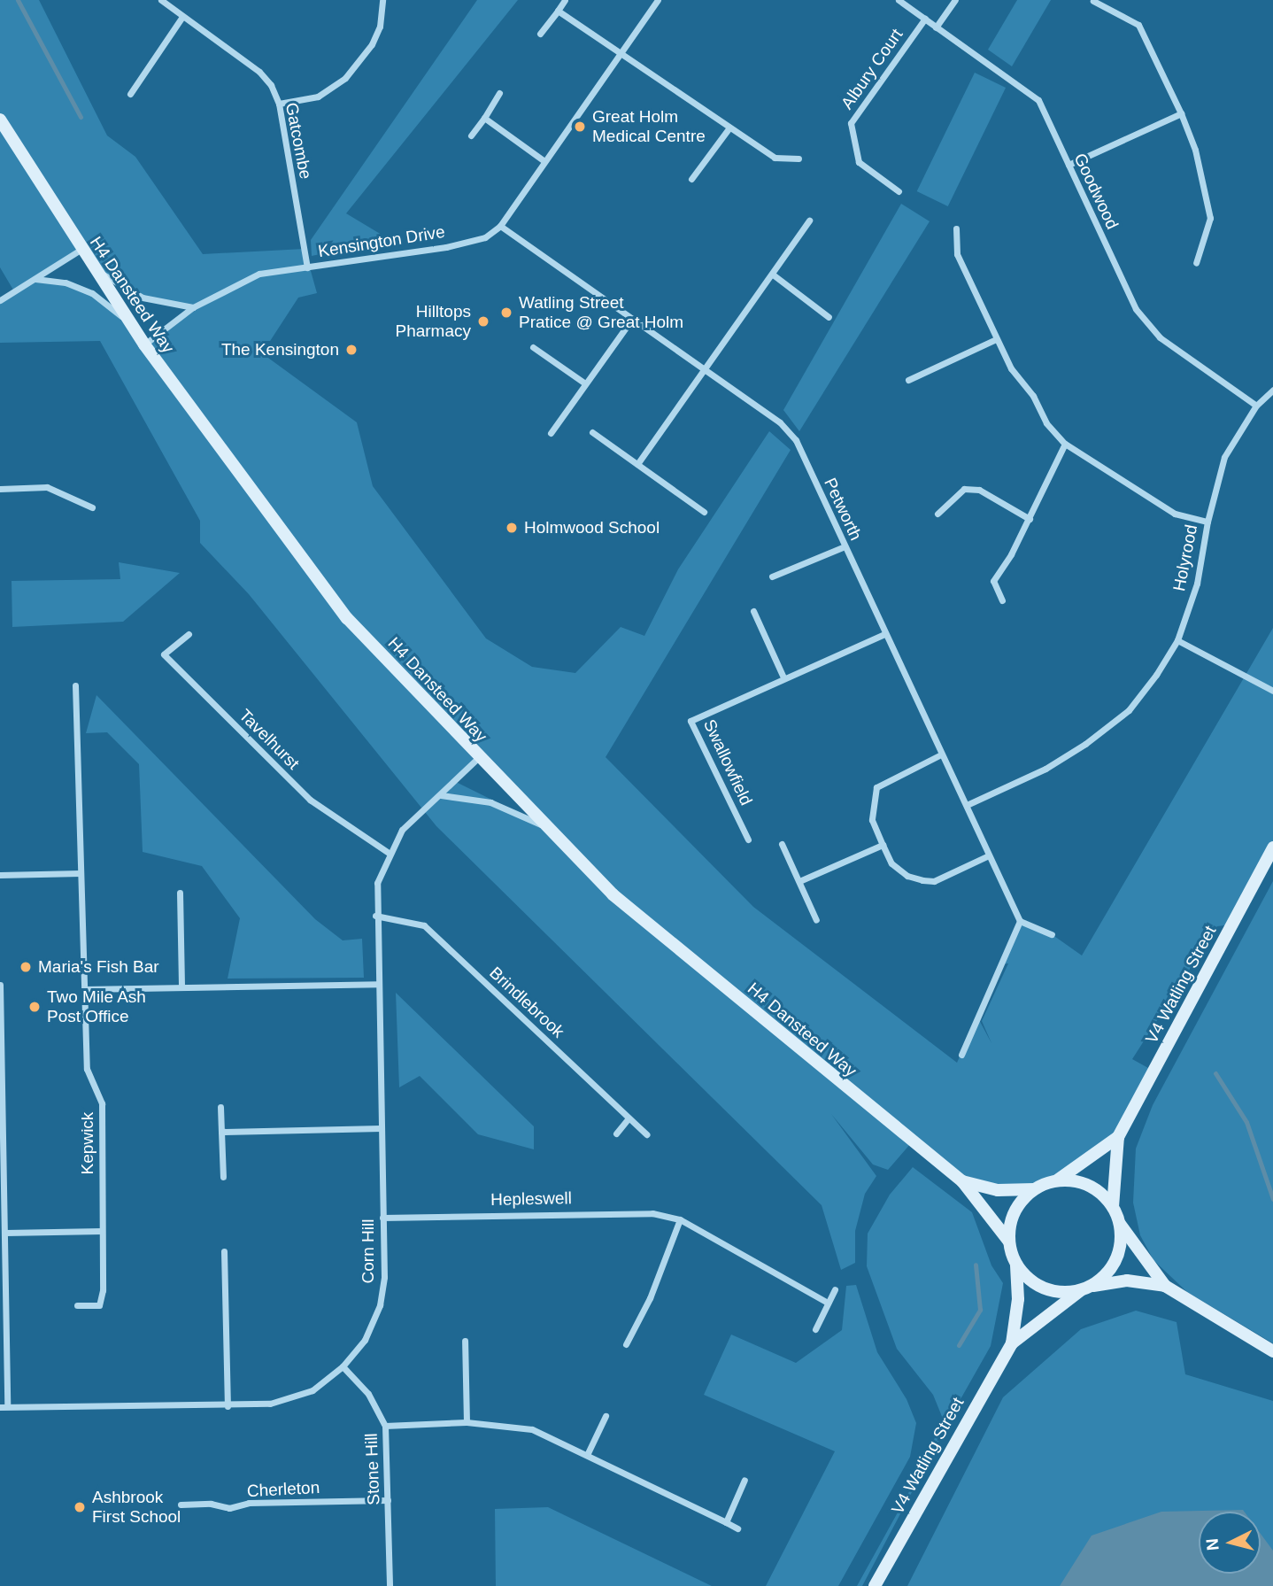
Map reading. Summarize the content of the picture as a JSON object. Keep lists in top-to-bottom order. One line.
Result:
{"streets":{"street":["Albury Court","Gatcombe","Goodwood","Kensington Drive","H4 Dansteed Way","Petworth","Holyrood","Tavelhurst","Swallowfield","V4 Watling Street","Brindlebrook","Kepwick","Hepleswell","Corn Hill","Stone Hill","Cherleton"]},"crossings":[["Albury Court","Goodwood"],["Gatcombe","Kensington Drive"],["Goodwood","Holyrood"],["Kensington Drive","H4 Dansteed Way"],["Kensington Drive","Petworth"],["H4 Dansteed Way","V4 Watling Street"],["H4 Dansteed Way","Corn Hill"],["Petworth","Holyrood"],["Petworth","Swallowfield"],["Tavelhurst","Corn Hill"],["Brindlebrook","Corn Hill"],["Hepleswell","Corn Hill"],["Corn Hill","Stone Hill"],["Stone Hill","Cherleton"]],"places":["Great Holm Medical Centre","Watling Street Pratice @ Great Holm","Hilltops Pharmacy","The Kensington","Holmwood School","Maria's Fish Bar","Two Mile Ash Post Office","Ashbrook First School"],"north":"left"}
